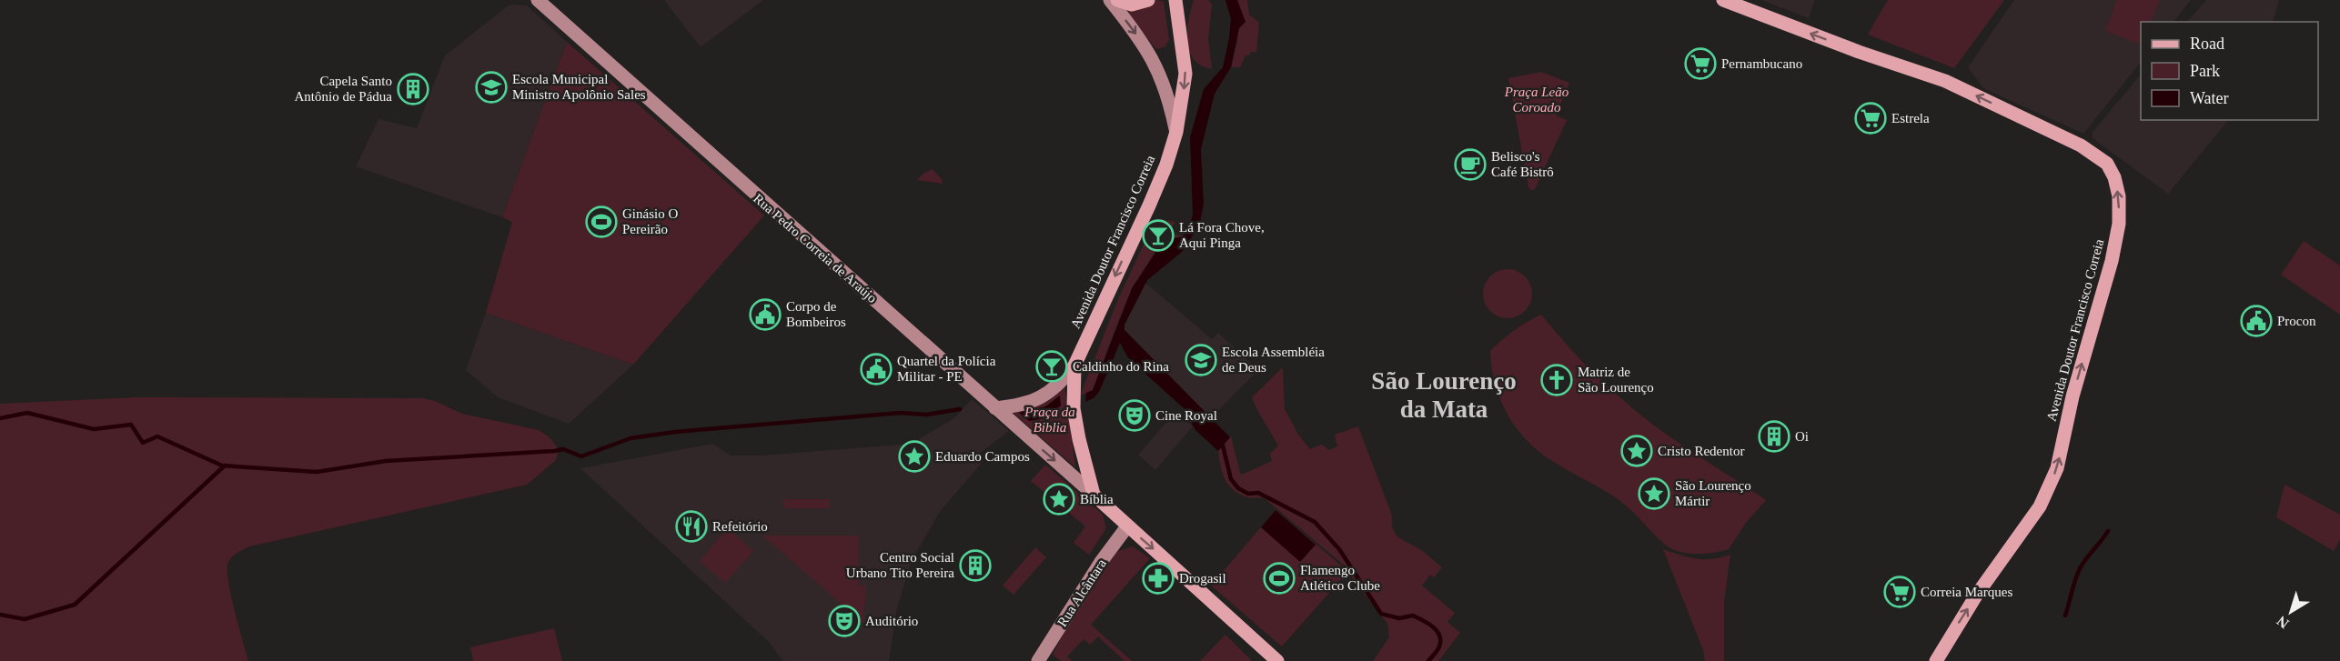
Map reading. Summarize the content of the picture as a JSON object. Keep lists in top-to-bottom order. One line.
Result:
{"streets":{"main road":["Avenida Doutor Francisco Correia"],"street":["Rua Pedro Correia de Araújo","Rua Alcântara"]},"crossings":[["Avenida Doutor Francisco Correia","Rua Pedro Correia de Araújo"]],"districts":["São Lourenço da Mata"],"parks":["Praça Leão Coroado","Praça da Biblia"],"places":{"supermarket":["Pernambucano","Estrela","Correia Marques"],"school or university":["Escola Municipal Ministro Apolônio Sales","Escola Assembléia de Deus"],"building":["Capela Santo Antônio de Pádua","Oi","Centro Social Urbano Tito Pereira"],"cafe":["Belisco's Café Bistrô"],"sports":["Ginásio O Pereirão","Flamengo Atlético Clube"],"bar":["Lá Fora Chove, Aqui Pinga","Caldinho do Rina"],"public building":["Corpo de Bombeiros","Procon","Quartel da Polícia Militar - PE"],"church":["Matriz de São Lourenço"],"theatre":["Cine Royal","Auditório"],"place":["Cristo Redentor","Eduardo Campos","São Lourenço Mártir","Bíblia"],"restaurant":["Refeitório"],"pharmacy":["Drogasil"]},"legend":["Road","Park","Water"],"north":"bottom left"}
